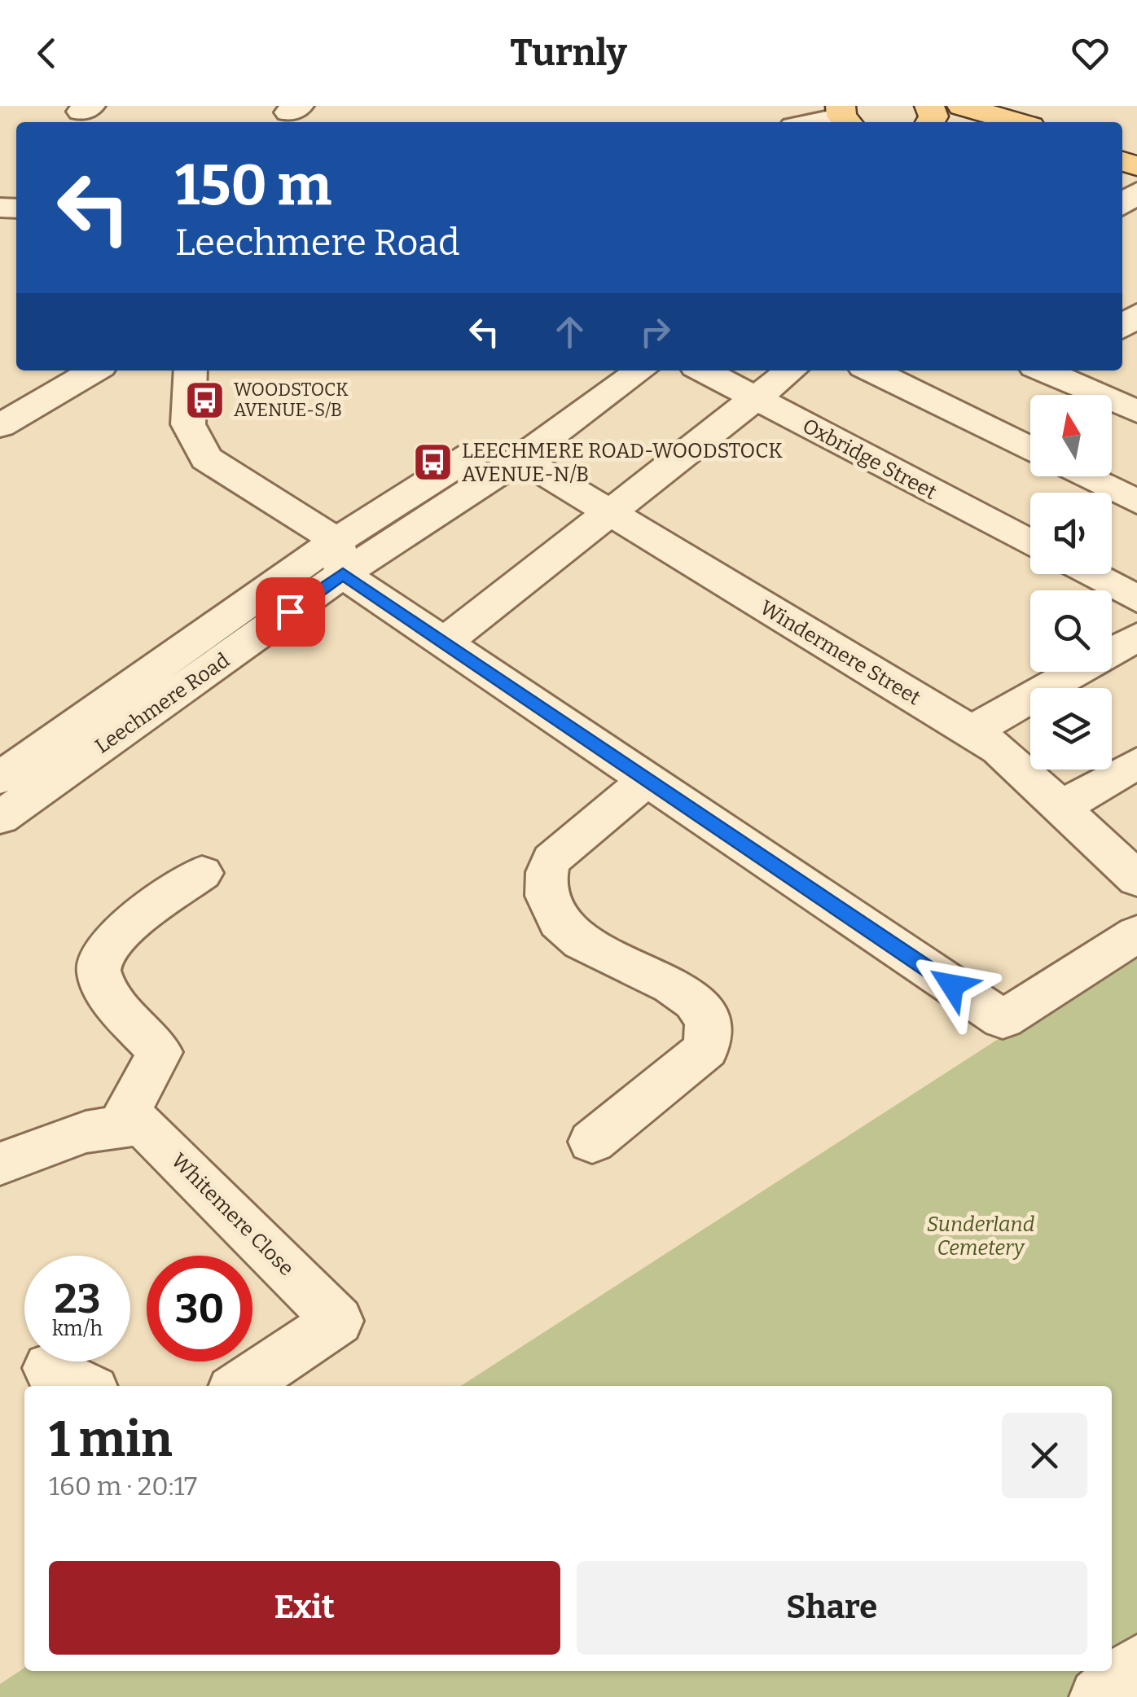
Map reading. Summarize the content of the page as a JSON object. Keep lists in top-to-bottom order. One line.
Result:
{"streets":{"street":["Oxbridge Street","Windermere Street","Leechmere Road","Whitemere Close"]},"crossings":[["Windermere Street","Leechmere Road"]],"parks":["Sunderland Cemetery"],"places":{"bus stop":["WOODSTOCK AVENUE-S/B","LEECHMERE ROAD-WOODSTOCK AVENUE-N/B"]},"north":"top","page":{"header":"Turnly","turn":["150 m","Leechmere Road"],"speed":"23 km/h","limit":"30","heading":["1 min","160 m · 20:17"],"buttons":["Exit","Share"]}}
